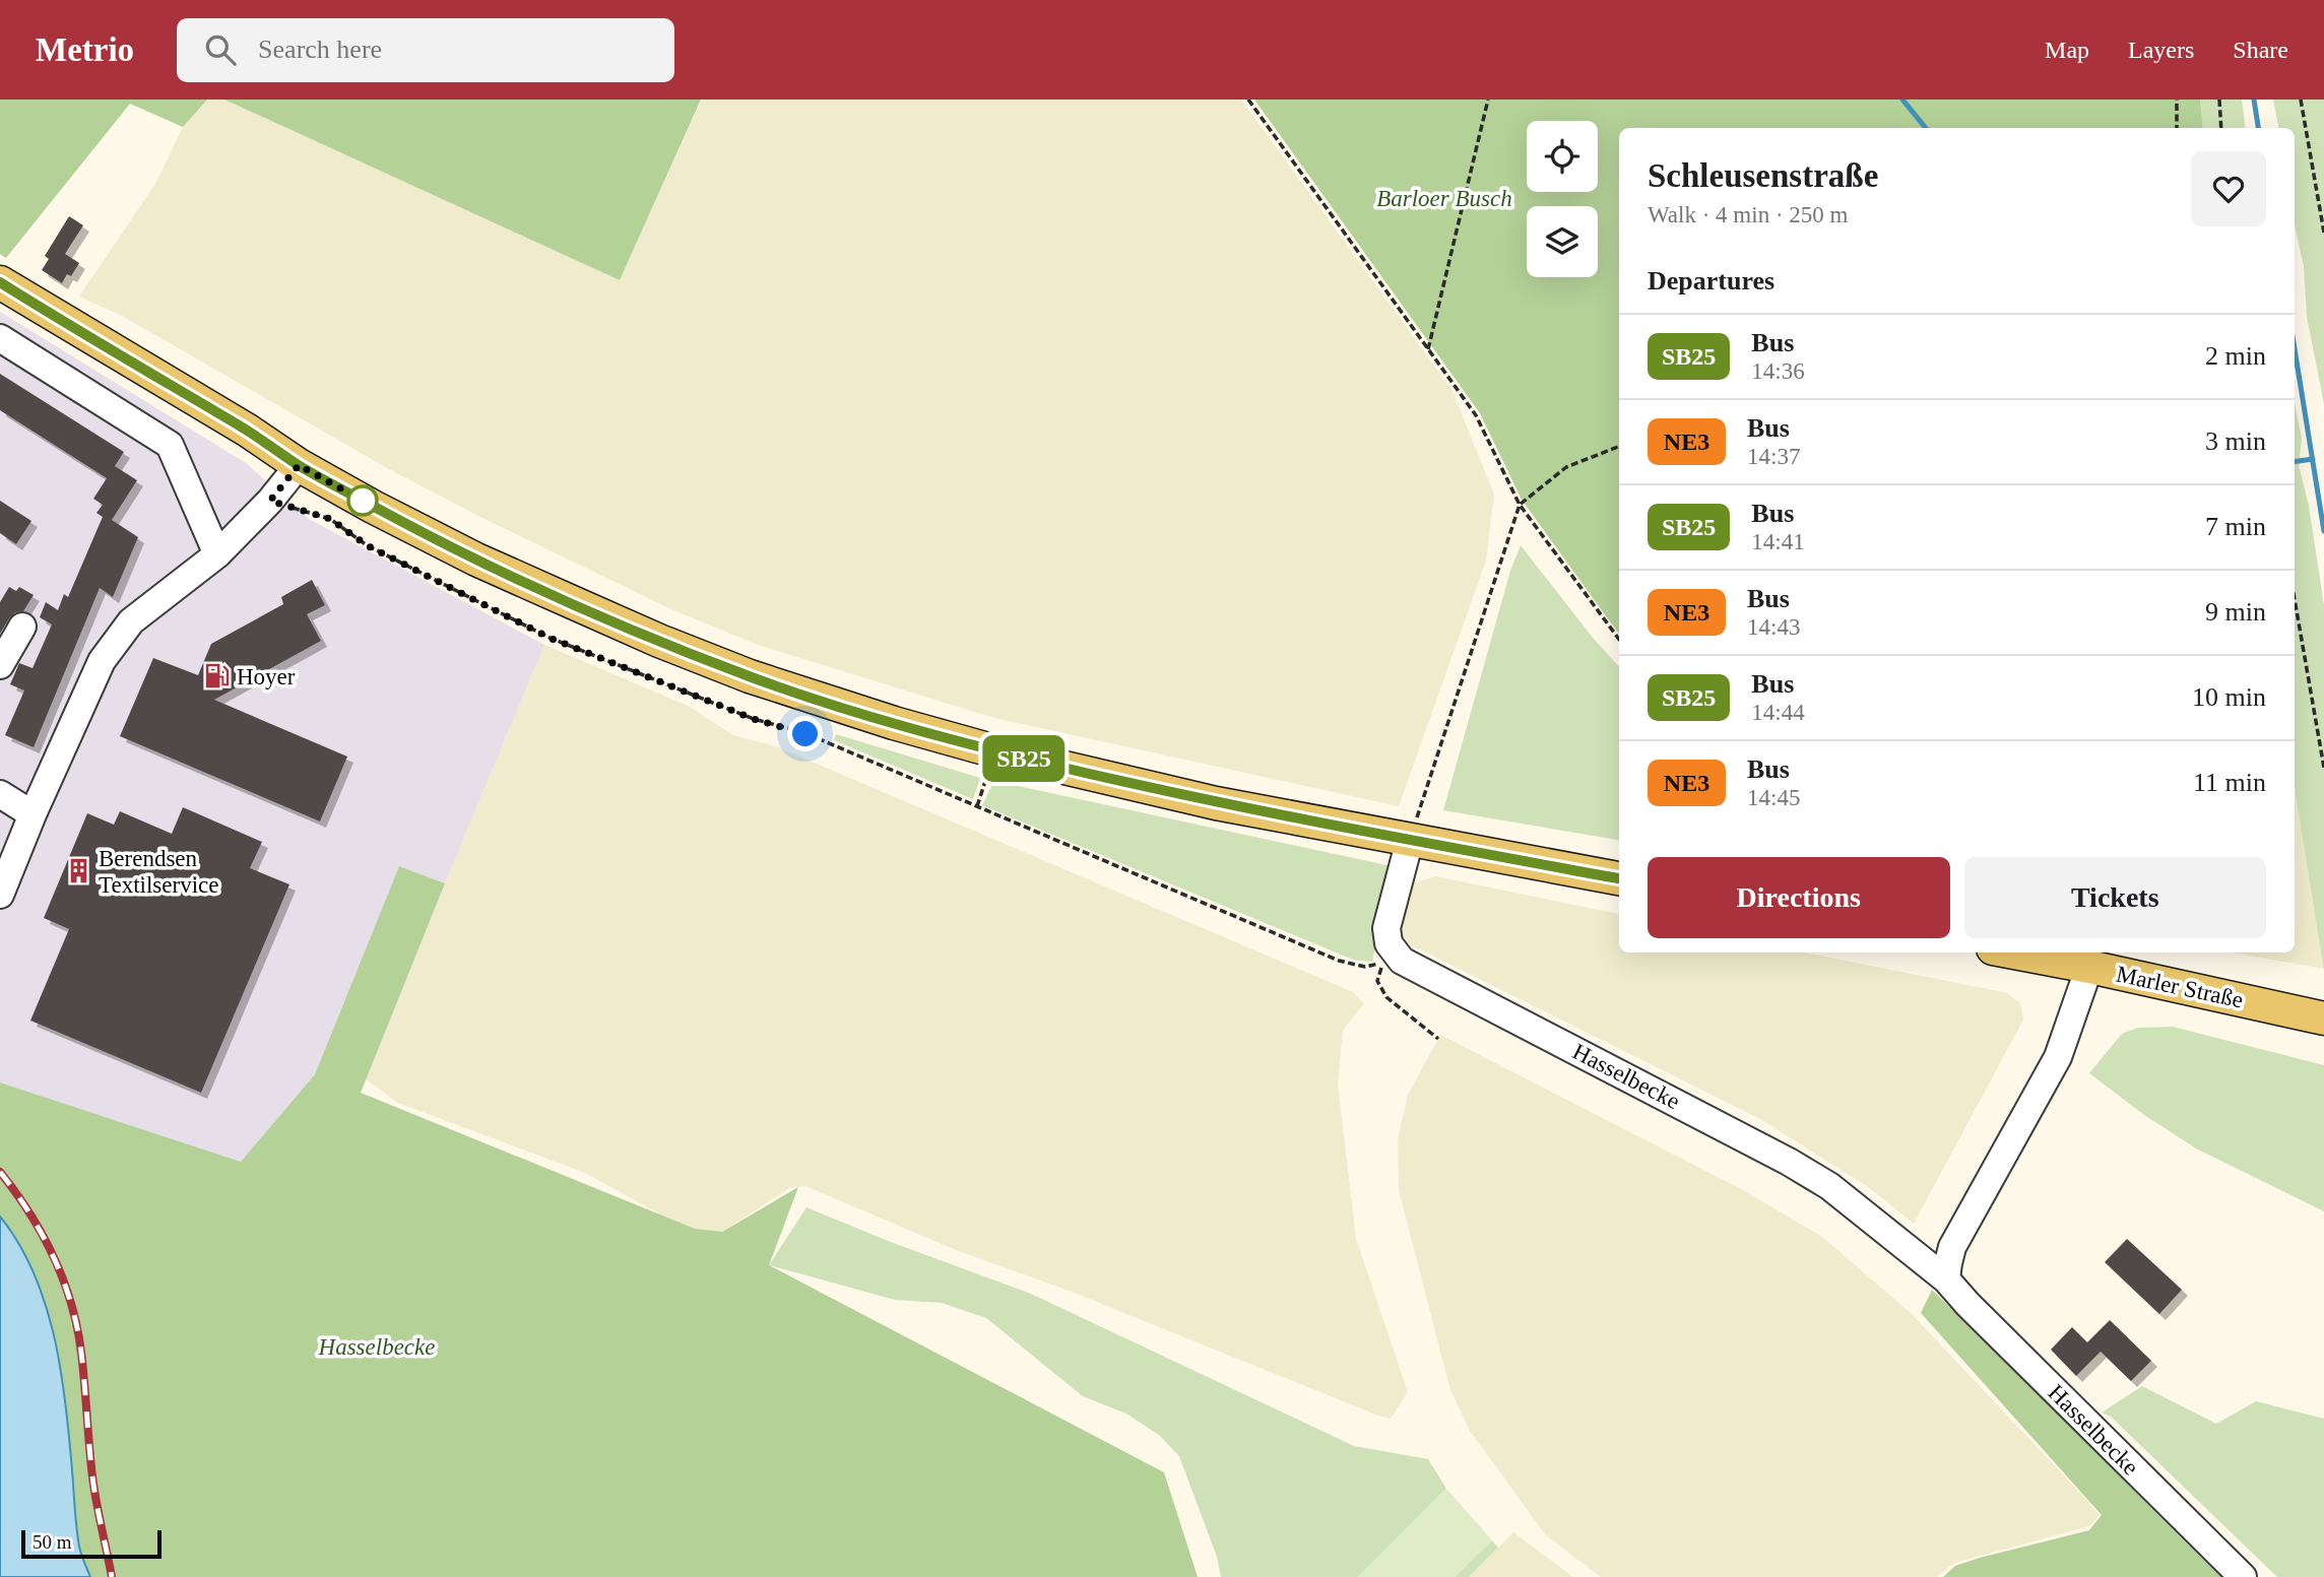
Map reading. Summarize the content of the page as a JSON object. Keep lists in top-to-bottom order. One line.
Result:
{"streets":{"main road":["Marler Straße"],"street":["Hasselbecke"]},"parks":["Barloer Busch","Hasselbecke"],"places":{"fuel station":["Hoyer"],"building":["Berendsen Textilservice"]},"lines":["bus line SB25"],"scale_bar":"50 m","page":{"header":"Metrio","search":"Search here","nav":["Map","Layers","Share"],"on_map":"SB25","heading":[["Schleusenstraße","Walk · 4 min · 250 m"],"Departures"],"list":[{"mark":"SB25","name":"Bus","note":"14:36","value":"2 min"},{"mark":"NE3","name":"Bus","note":"14:37","value":"3 min"},{"mark":"SB25","name":"Bus","note":"14:41","value":"7 min"},{"mark":"NE3","name":"Bus","note":"14:43","value":"9 min"},{"mark":"SB25","name":"Bus","note":"14:44","value":"10 min"},{"mark":"NE3","name":"Bus","note":"14:45","value":"11 min"}],"buttons":["Directions","Tickets"],"scale":"50 m"}}
